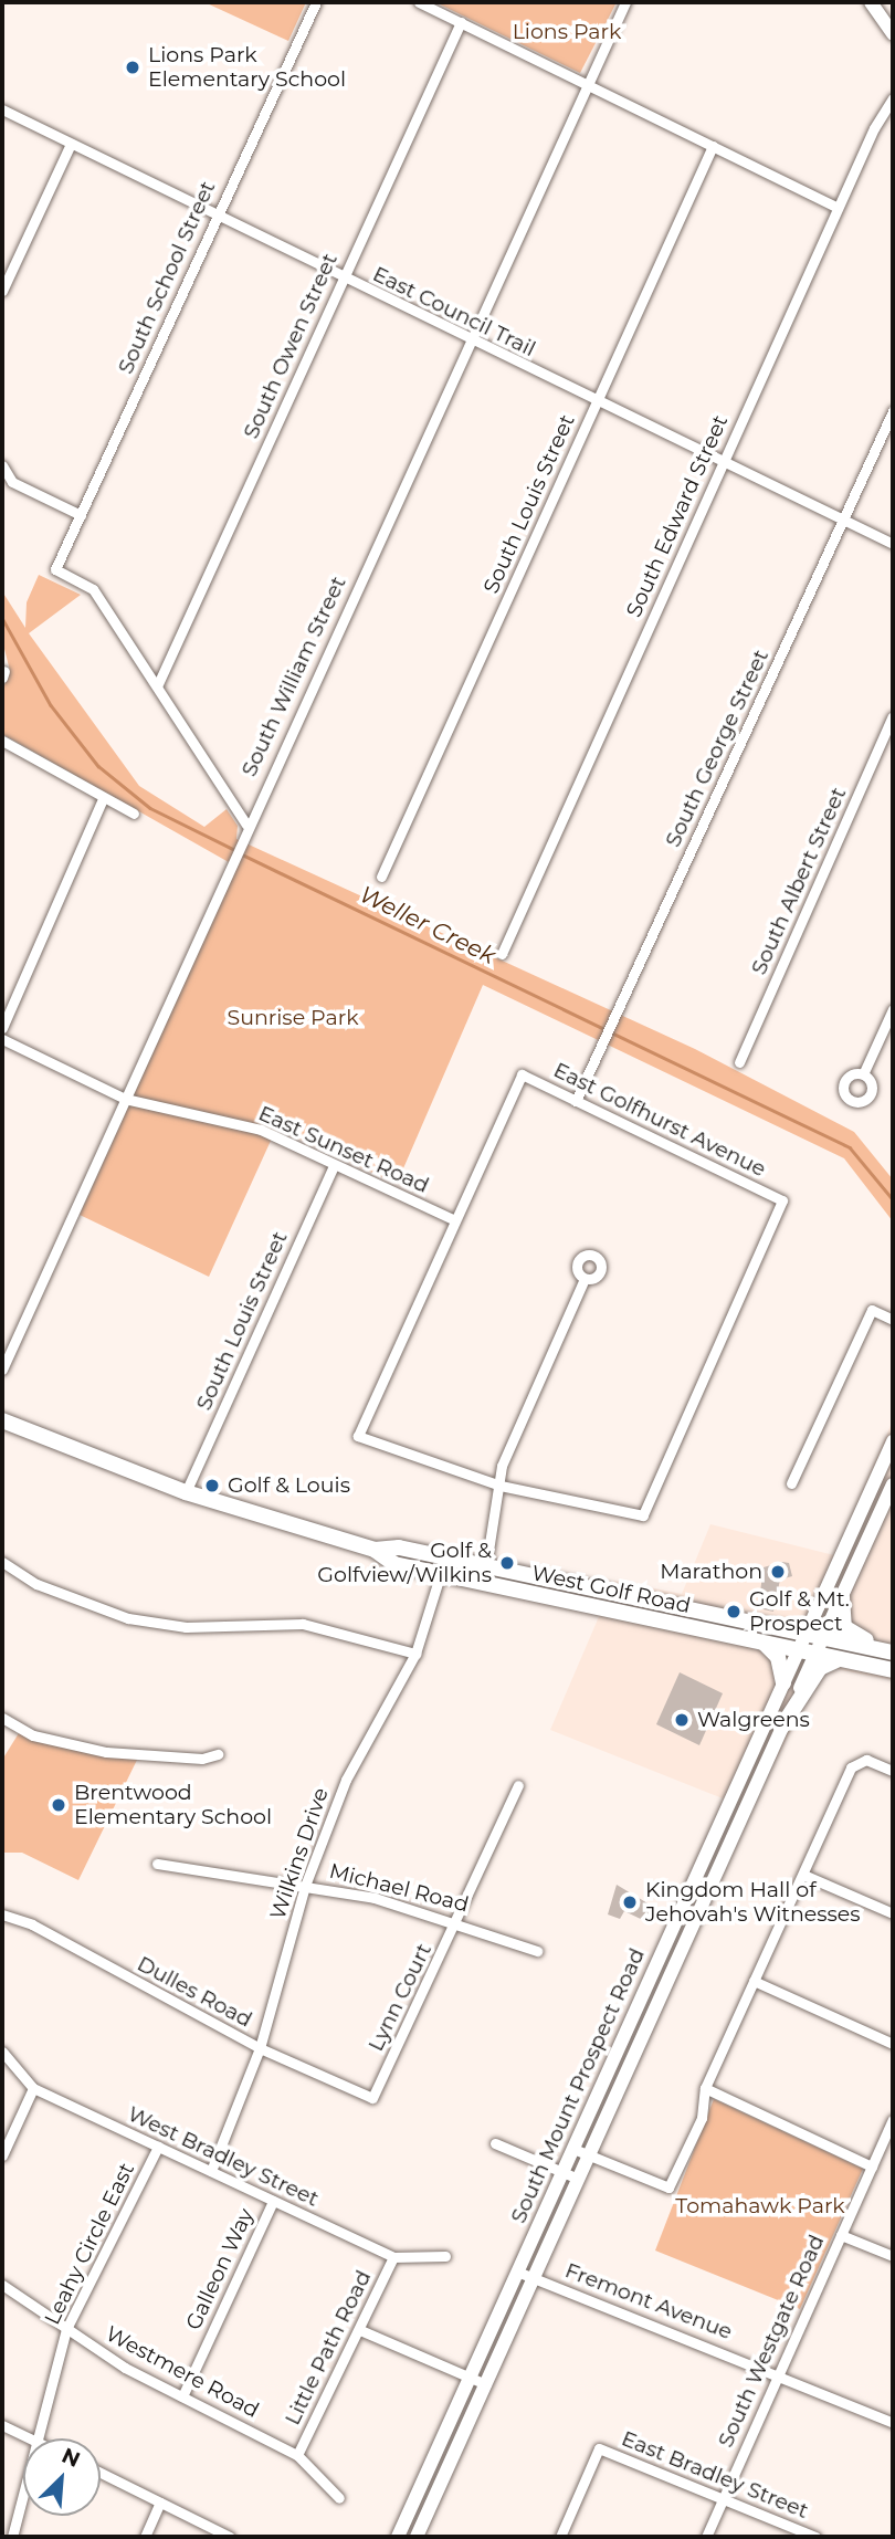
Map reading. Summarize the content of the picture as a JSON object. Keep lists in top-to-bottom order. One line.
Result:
{"streets":{"main road":["West Golf Road","South Mount Prospect Road"],"street":["South School Street","East Council Trail","South Owen Street","South Louis Street","South Edward Street","South William Street","South George Street","South Albert Street","East Golfhurst Avenue","East Sunset Road","Wilkins Drive","Michael Road","Dulles Road","Lynn Court","West Bradley Street","Leahy Circle East","Galleon Way","Fremont Avenue","South Westgate Road","Little Path Road","Westmere Road","East Bradley Street"]},"crossings":[["South School Street","East Council Trail"],["South School Street","South Owen Street"],["East Council Trail","South Owen Street"],["East Council Trail","South Louis Street"],["East Council Trail","South Edward Street"],["East Council Trail","South William Street"],["East Council Trail","South George Street"],["South Louis Street","East Sunset Road"],["South Louis Street","West Golf Road"],["South William Street","East Sunset Road"],["South George Street","East Golfhurst Avenue"],["East Golfhurst Avenue","East Sunset Road"],["West Golf Road","Wilkins Drive"],["West Golf Road","South Mount Prospect Road"],["Wilkins Drive","Michael Road"],["Wilkins Drive","Dulles Road"],["Wilkins Drive","West Bradley Street"],["Michael Road","Lynn Court"],["Dulles Road","Lynn Court"],["South Mount Prospect Road","Fremont Avenue"],["West Bradley Street","Leahy Circle East"],["West Bradley Street","Galleon Way"],["West Bradley Street","Little Path Road"],["Leahy Circle East","Westmere Road"],["Galleon Way","Westmere Road"],["Fremont Avenue","South Westgate Road"],["South Westgate Road","East Bradley Street"],["Little Path Road","Westmere Road"]],"water":["Weller Creek"],"parks":["Lions Park","Sunrise Park","Tomahawk Park"],"places":["Lions Park Elementary School","Golf & Louis","Golf & Golfview/Wilkins","Marathon","Golf & Mt. Prospect","Walgreens","Brentwood Elementary School","Kingdom Hall of Jehovah's Witnesses"],"north":"top right"}
